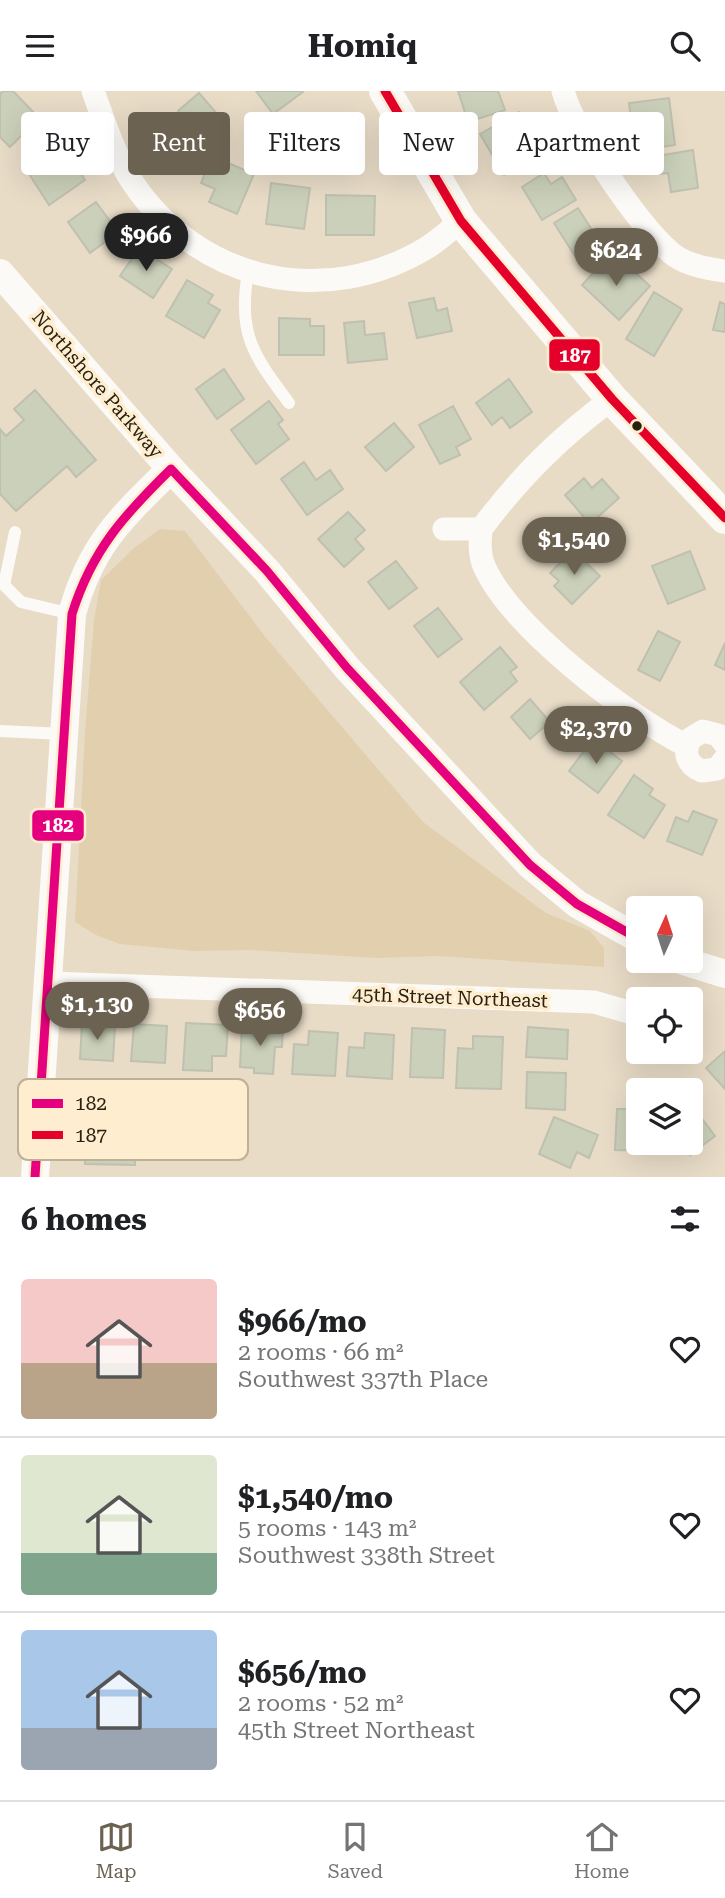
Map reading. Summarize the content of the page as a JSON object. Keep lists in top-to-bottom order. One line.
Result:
{"streets":{"street":["Northshore Parkway","45th Street Northeast"]},"lines":["transit line 187","transit line 182"],"legend":["182","187"],"north":"top","page":{"header":"Homiq","chip":["Buy","Rent","Filters","New","Apartment"],"price":["$966","$624","$1,540","$2,370","$1,130","$656"],"heading":"6 homes","list":[{"name":"$966/mo","note":"2 rooms · 66 m² · Southwest 337th Place"},{"name":"$1,540/mo","note":"5 rooms · 143 m² · Southwest 338th Street"},{"name":"$656/mo","note":"2 rooms · 52 m² · 45th Street Northeast"}],"tabs":["Map","Saved","Home"]}}
